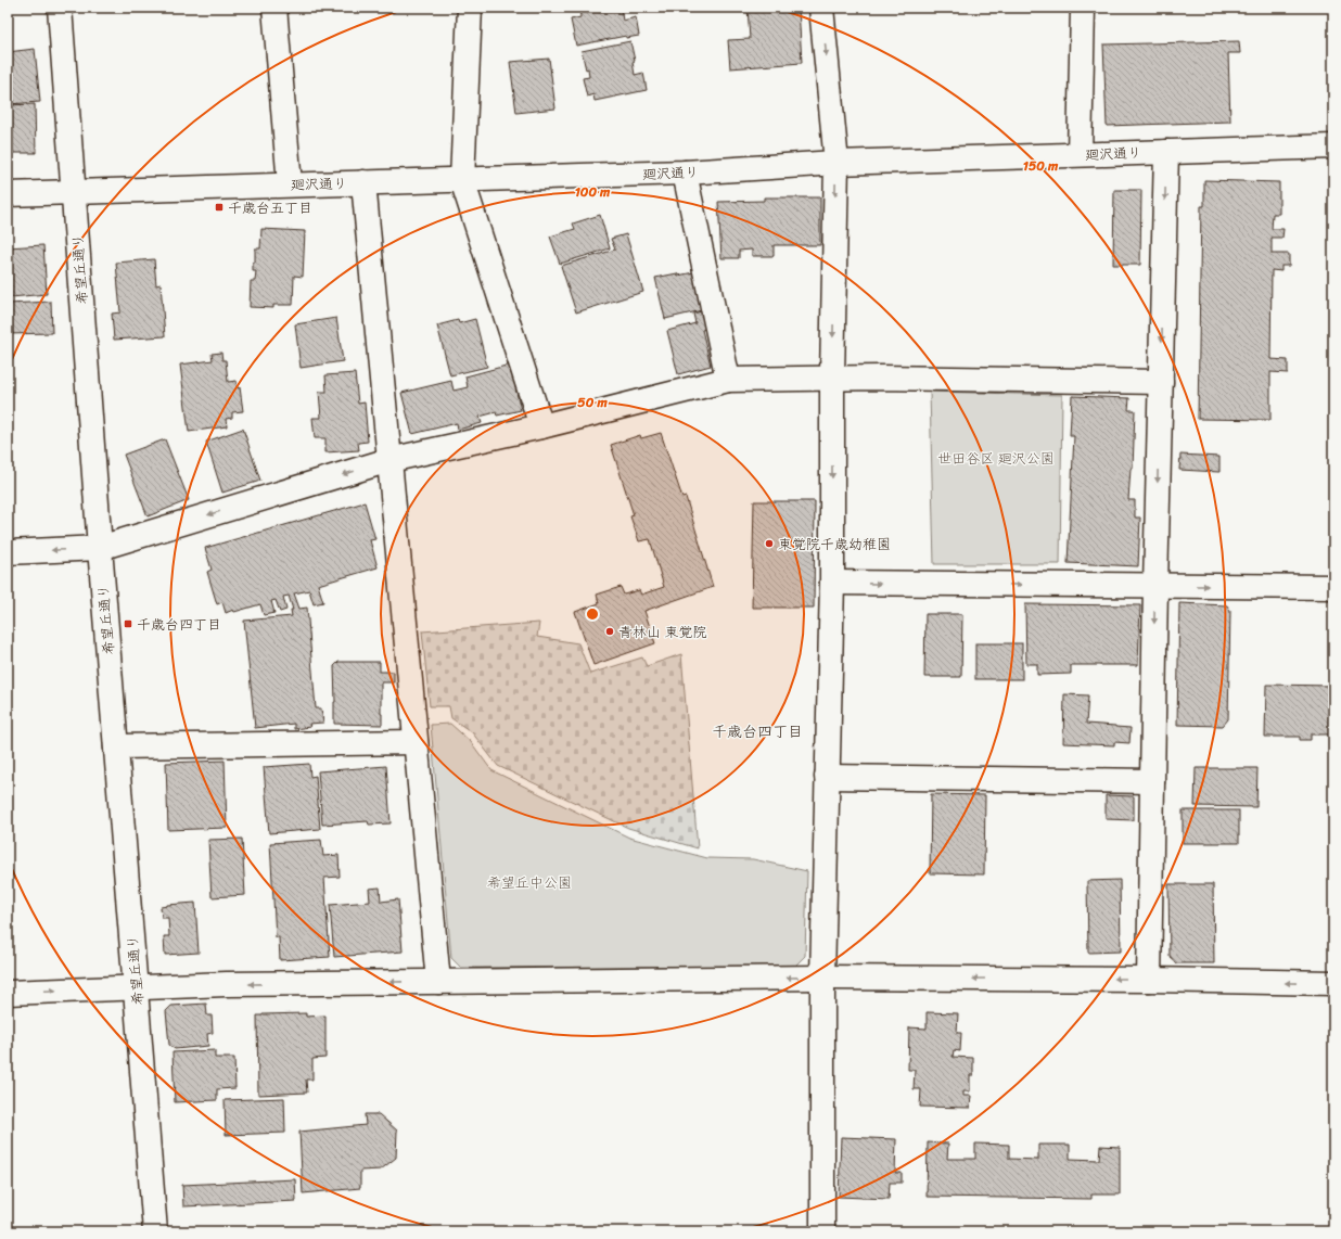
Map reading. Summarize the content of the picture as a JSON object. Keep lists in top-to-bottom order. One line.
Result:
{"streets":{"street":["廻沢通り","希望丘通り"]},"crossings":[["廻沢通り","希望丘通り"]],"districts":["千歳台四丁目"],"parks":["世田谷区 廻沢公園","希望丘中公園"],"places":{"transit":["千歳台五丁目","千歳台四丁目"],"other":["東覚院千歳幼稚園","青林山 東覚院"]},"rings":["150 m","100 m","50 m"]}
